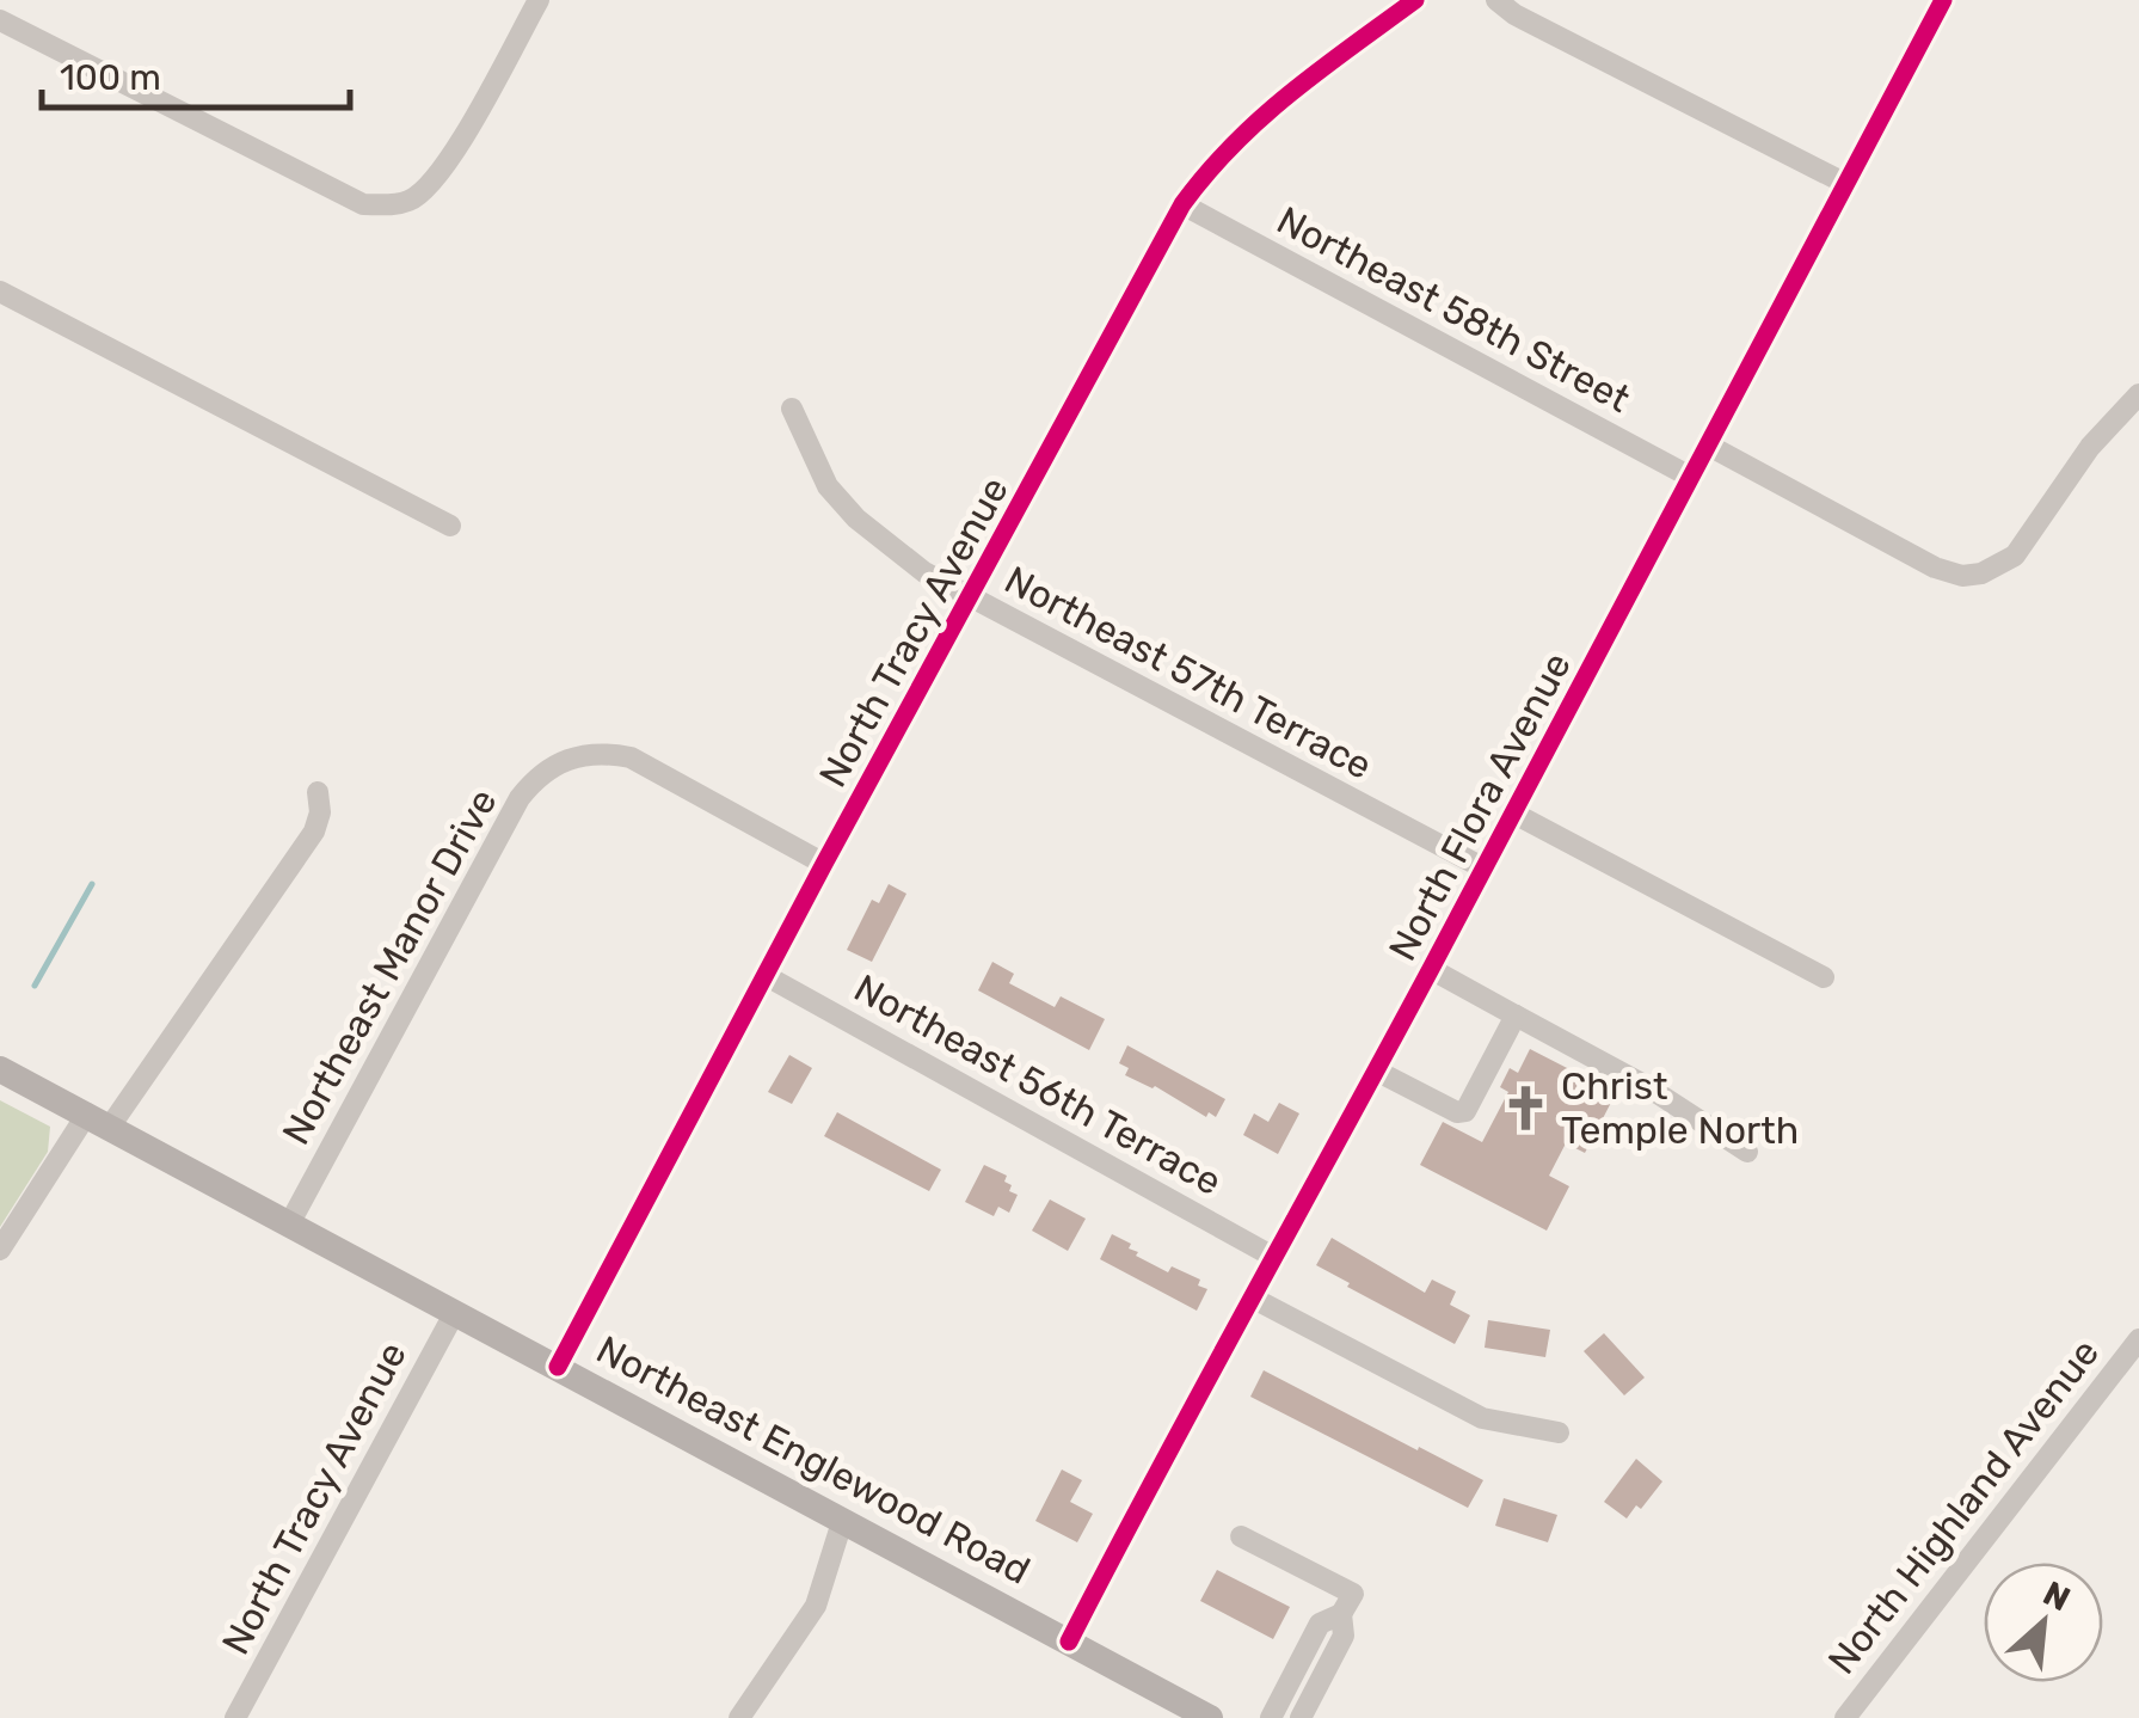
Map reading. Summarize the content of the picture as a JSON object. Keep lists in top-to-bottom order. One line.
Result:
{"streets":{"main road":["Northeast Englewood Road"],"street":["Northeast 58th Street","North Tracy Avenue","Northeast 57th Terrace","North Flora Avenue","Northeast Manor Drive","Northeast 56th Terrace","North Highland Avenue"]},"crossings":[["Northeast 58th Street","North Tracy Avenue"],["Northeast 58th Street","North Flora Avenue"],["North Tracy Avenue","Northeast 57th Terrace"],["North Tracy Avenue","Northeast Manor Drive"],["North Tracy Avenue","Northeast 56th Terrace"],["North Tracy Avenue","Northeast Englewood Road"],["Northeast 57th Terrace","North Flora Avenue"],["North Flora Avenue","Northeast 56th Terrace"],["North Flora Avenue","Northeast Englewood Road"],["Northeast Manor Drive","Northeast Englewood Road"]],"places":{"church":["Christ Temple North"]},"scale_bar":"100 m","north":"top right"}
